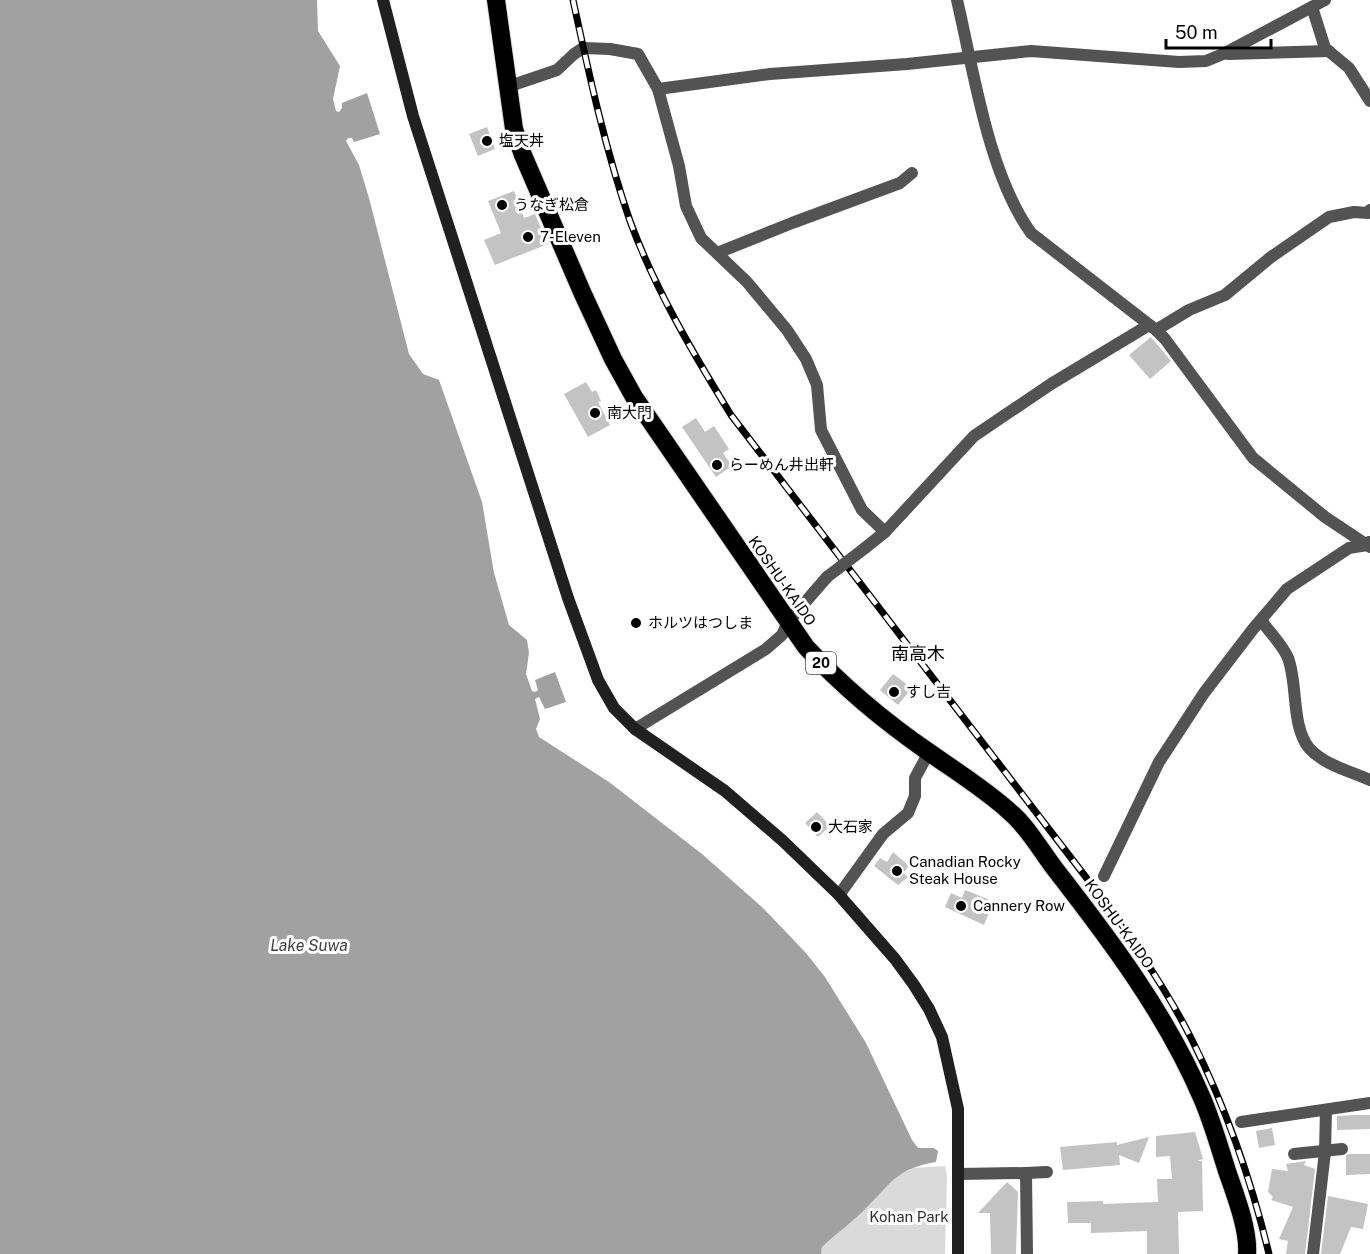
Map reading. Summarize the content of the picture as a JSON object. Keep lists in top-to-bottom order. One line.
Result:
{"streets":{"highway":["KOSHU-KAIDO","20"]},"districts":["南高木"],"water":["Lake Suwa"],"parks":["Kohan Park"],"places":["塩天丼","うなぎ松倉","7-Eleven","南大門","らーめん井出軒","ホルツはつしま","すし吉","大石家","Canadian Rocky Steak House","Cannery Row"],"scale_bar":"50 m"}
